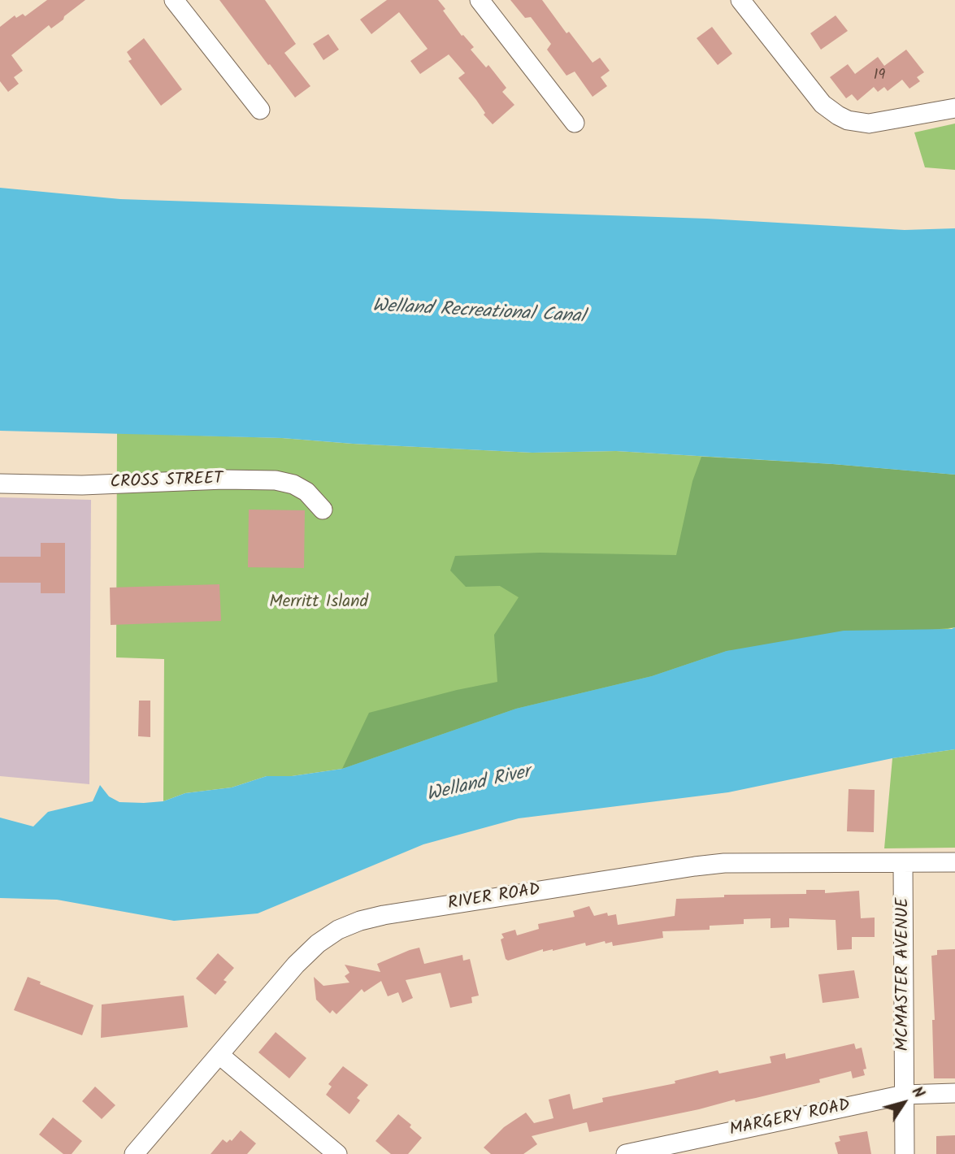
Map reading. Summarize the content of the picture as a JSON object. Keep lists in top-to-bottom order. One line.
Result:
{"streets":{"street":["CROSS STREET","RIVER ROAD","MCMASTER AVENUE","MARGERY ROAD"]},"crossings":[["RIVER ROAD","MCMASTER AVENUE"],["MCMASTER AVENUE","MARGERY ROAD"]],"water":["Welland Recreational Canal","Welland River"],"parks":["Merritt Island"],"house_numbers":["19"],"north":"top right"}
